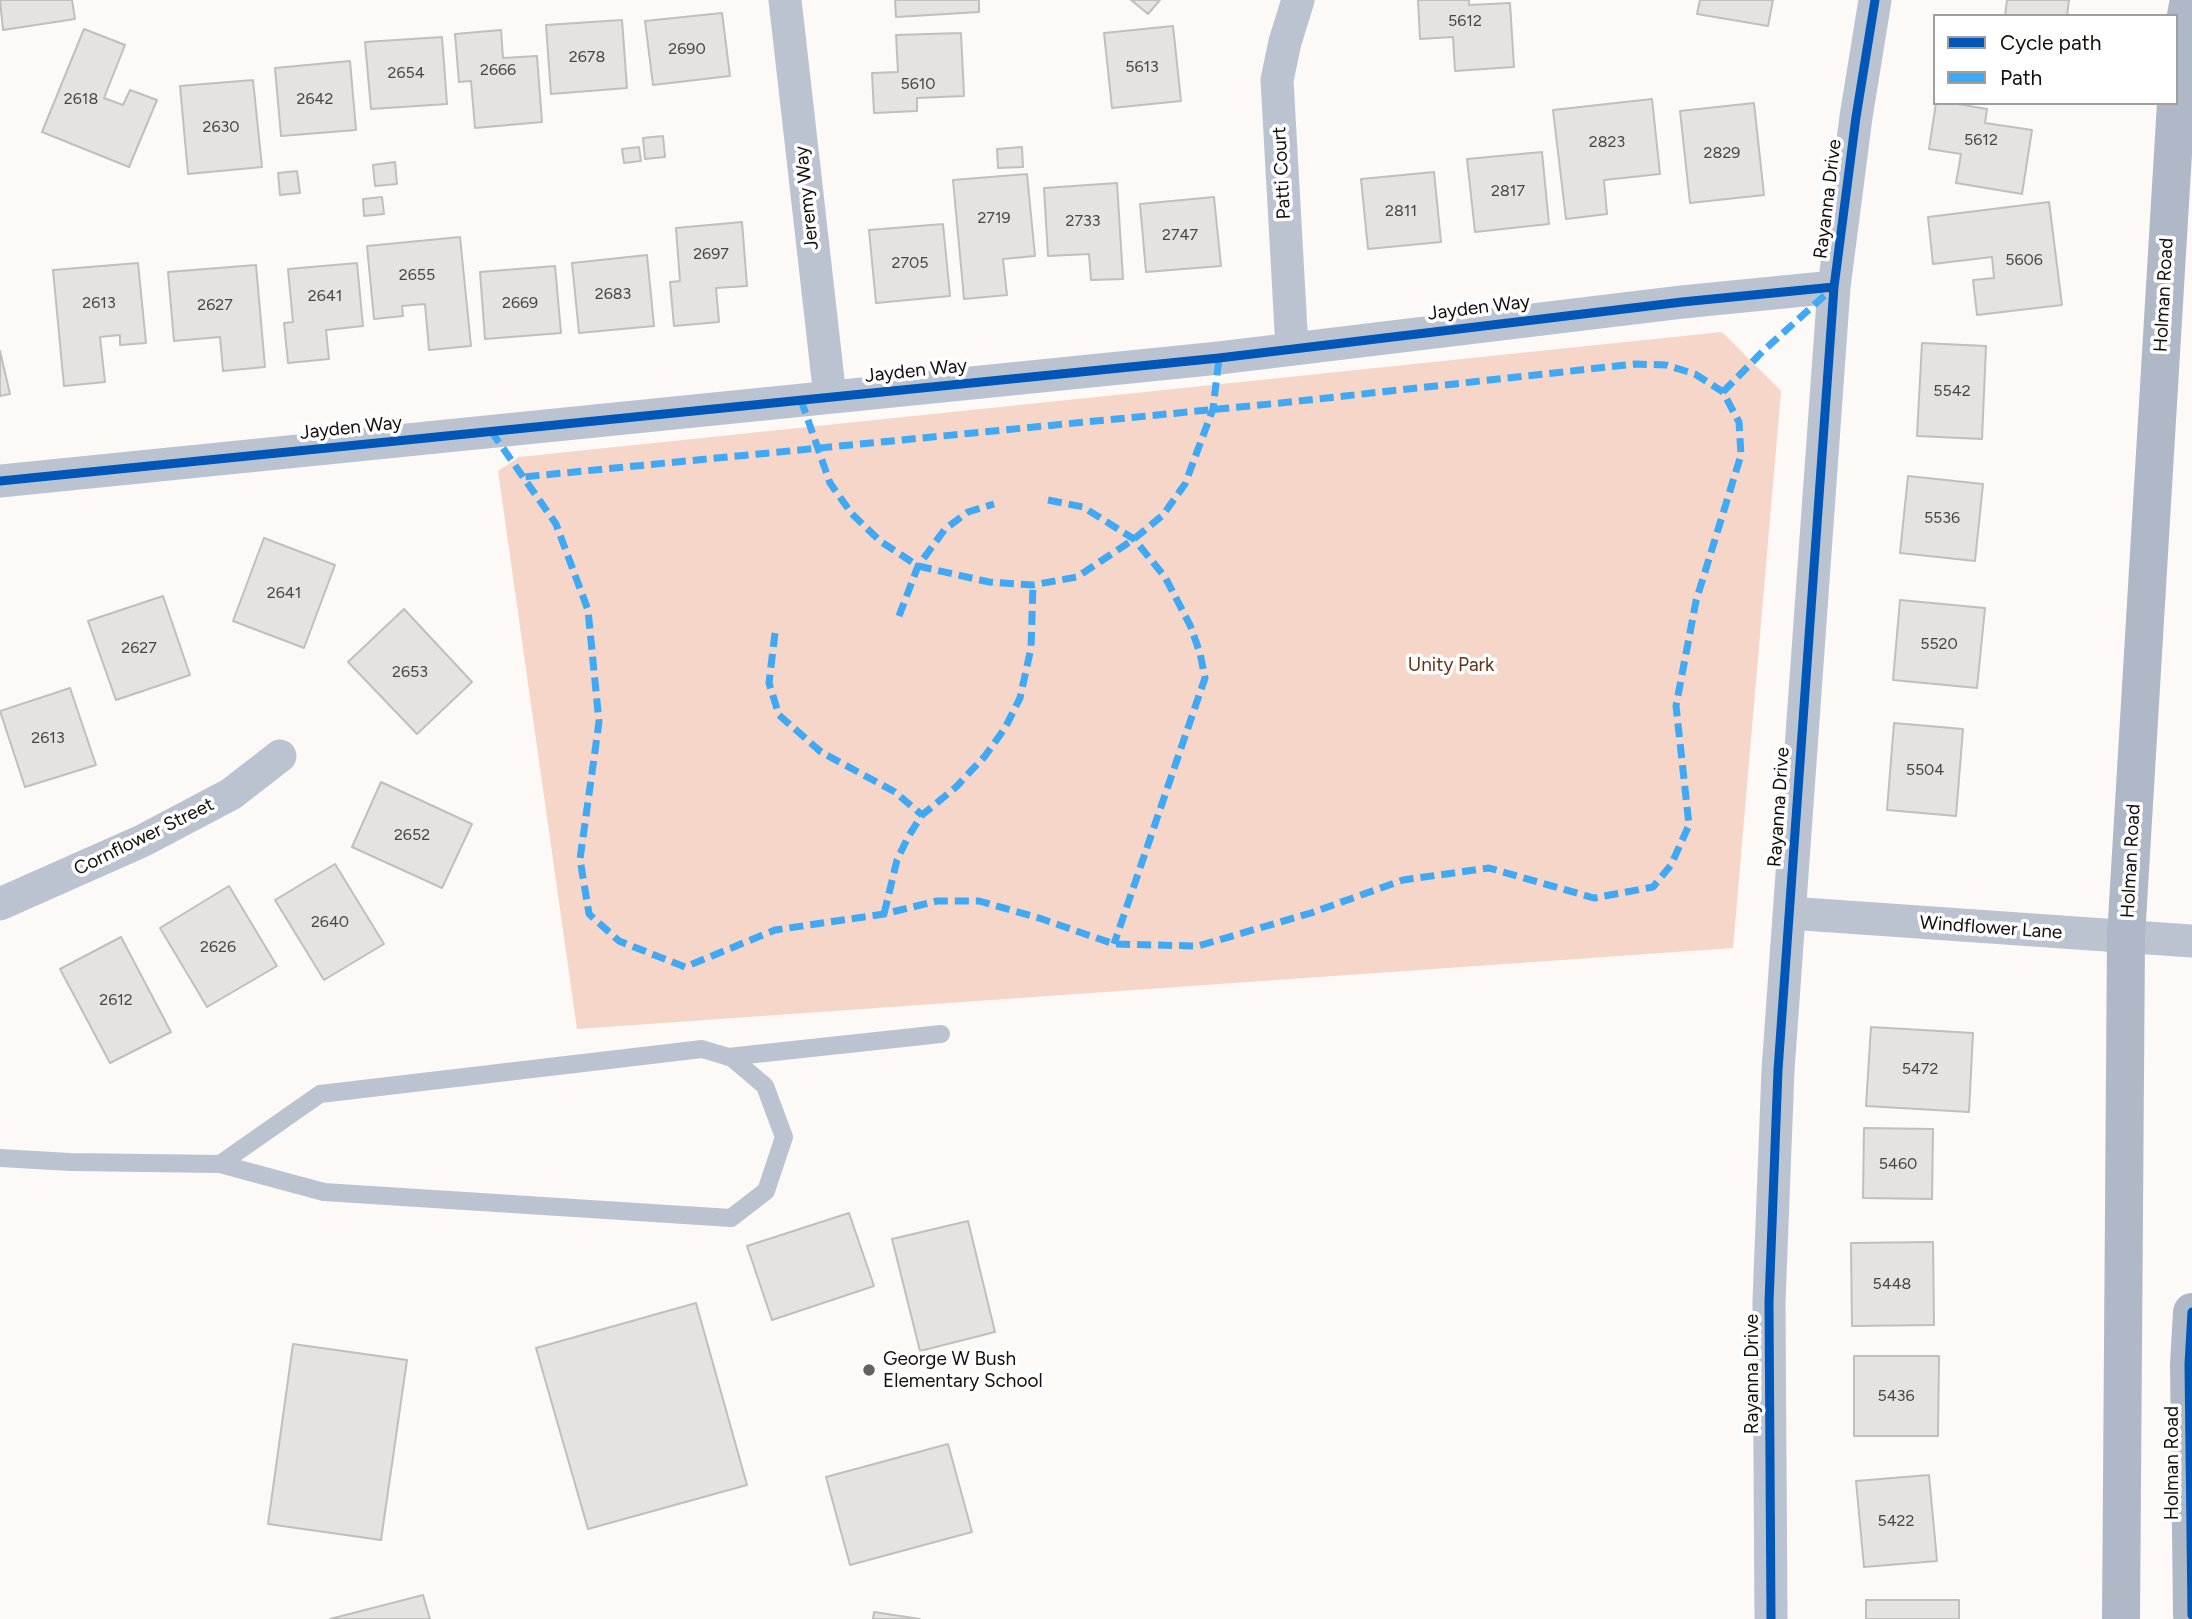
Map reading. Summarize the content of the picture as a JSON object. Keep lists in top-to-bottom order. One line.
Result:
{"streets":{"main road":["Holman Road"],"street":["Patti Court","Jeremy Way","Rayanna Drive","Jayden Way","Cornflower Street","Windflower Lane"]},"crossings":[["Patti Court","Jayden Way"],["Jeremy Way","Jayden Way"],["Rayanna Drive","Jayden Way"],["Rayanna Drive","Windflower Lane"],["Holman Road","Windflower Lane"]],"parks":["Unity Park"],"places":["George W Bush Elementary School"],"house_numbers":["5612","2690","2678","5613","2666","2654","5610","2618","2642","2630","5612","2823","2829","2817","2811","2719","2733","2747","2697","5606","2705","2655","2683","2641","2613","2669","2627","5542","5536","2641","5520","2627","2653","2613","5504","2652","2640","2626","2612","5472","5460","5448","5436","5422"],"legend":["Cycle path","Path"]}
